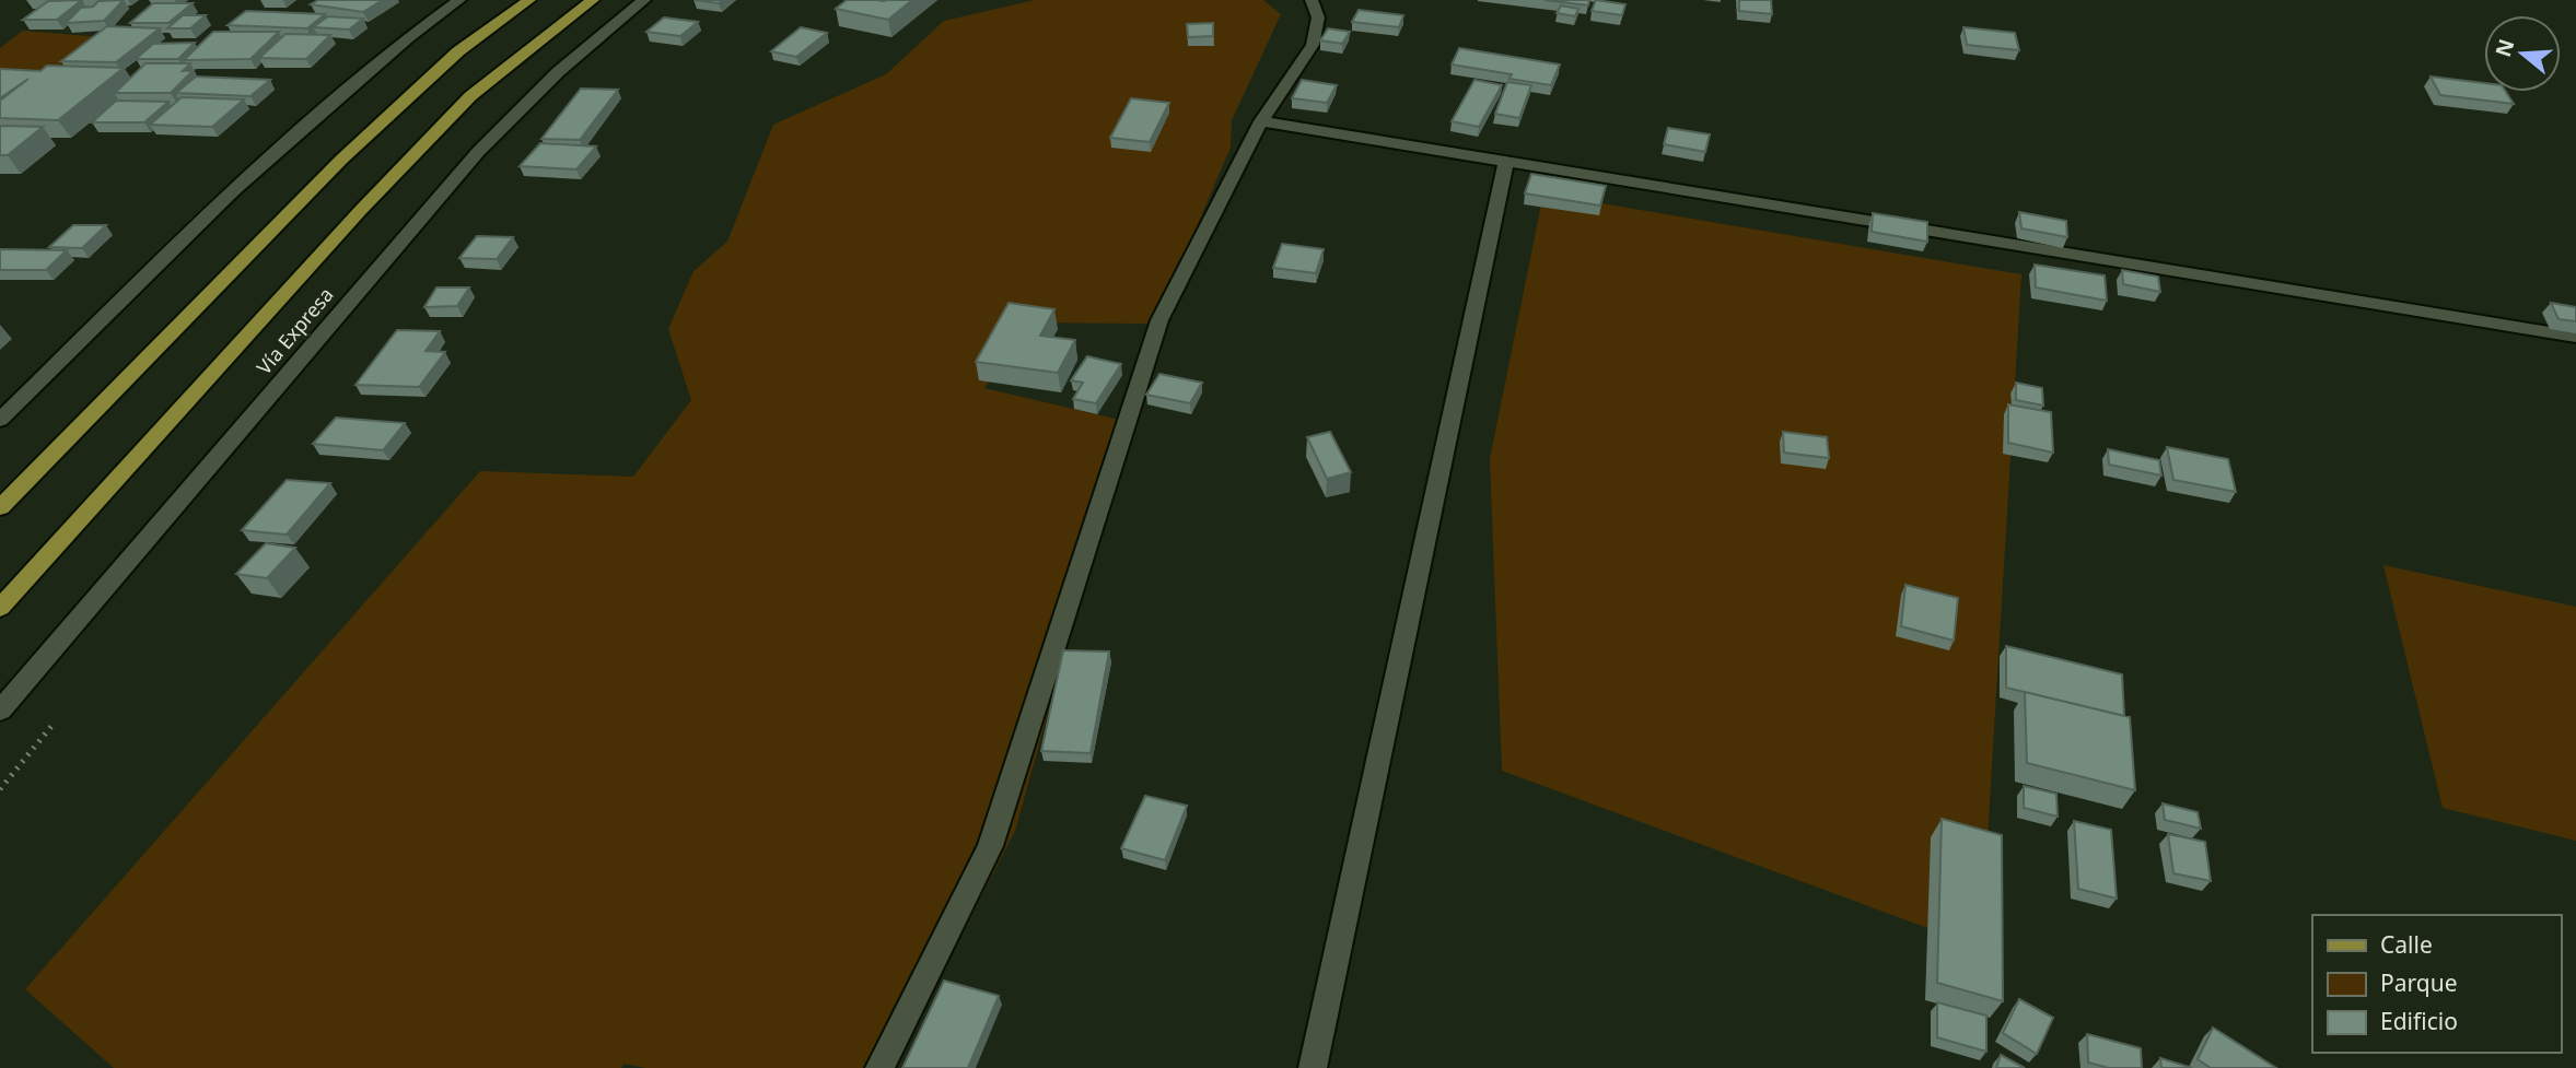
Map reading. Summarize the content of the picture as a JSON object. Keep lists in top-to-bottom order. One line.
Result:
{"streets":{"main road":["Vía Expresa"]},"legend":["Calle","Parque","Edificio"],"north":"left"}
